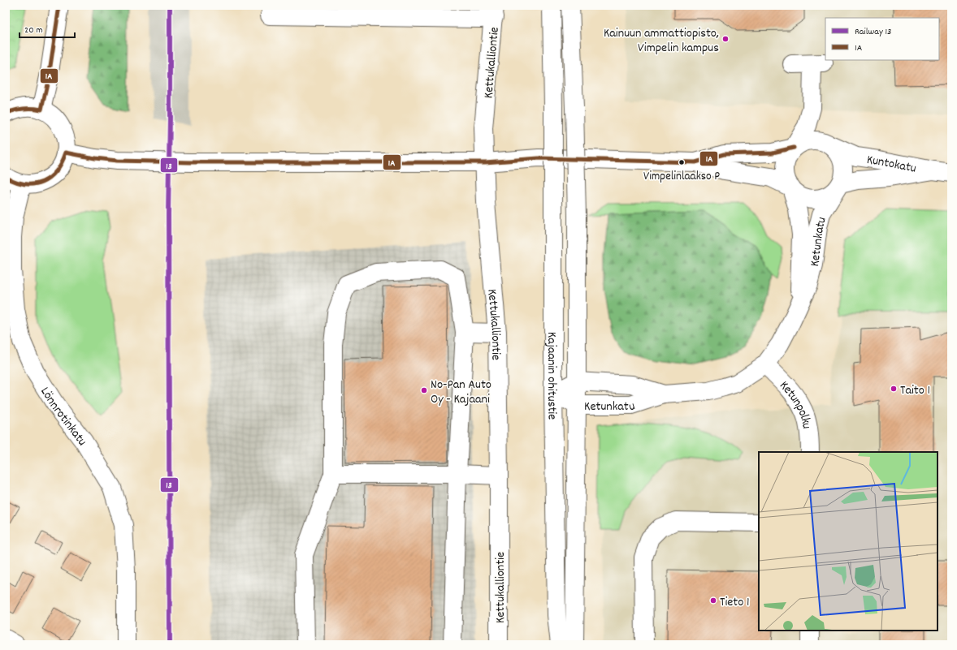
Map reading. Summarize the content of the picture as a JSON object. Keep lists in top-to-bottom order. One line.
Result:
{"streets":{"main road":["Kettukalliontie","Kuntokatu","Ketunkatu","Kajaanin ohitustie","Ketunpolku","Lönnrotinkatu"]},"crossings":[["Kuntokatu","Ketunkatu"],["Ketunkatu","Kajaanin ohitustie"],["Ketunkatu","Ketunpolku"]],"places":["Kainuun ammattiopisto, Vimpelin kampus","Vimpelinlaakso P","Taito 1","No-Pan Auto Oy - Kajaani","Tieto 1"],"lines":["rail line 13","transit line 1A"],"legend":["Railway 13","1A"],"scale_bar":"20 m"}
